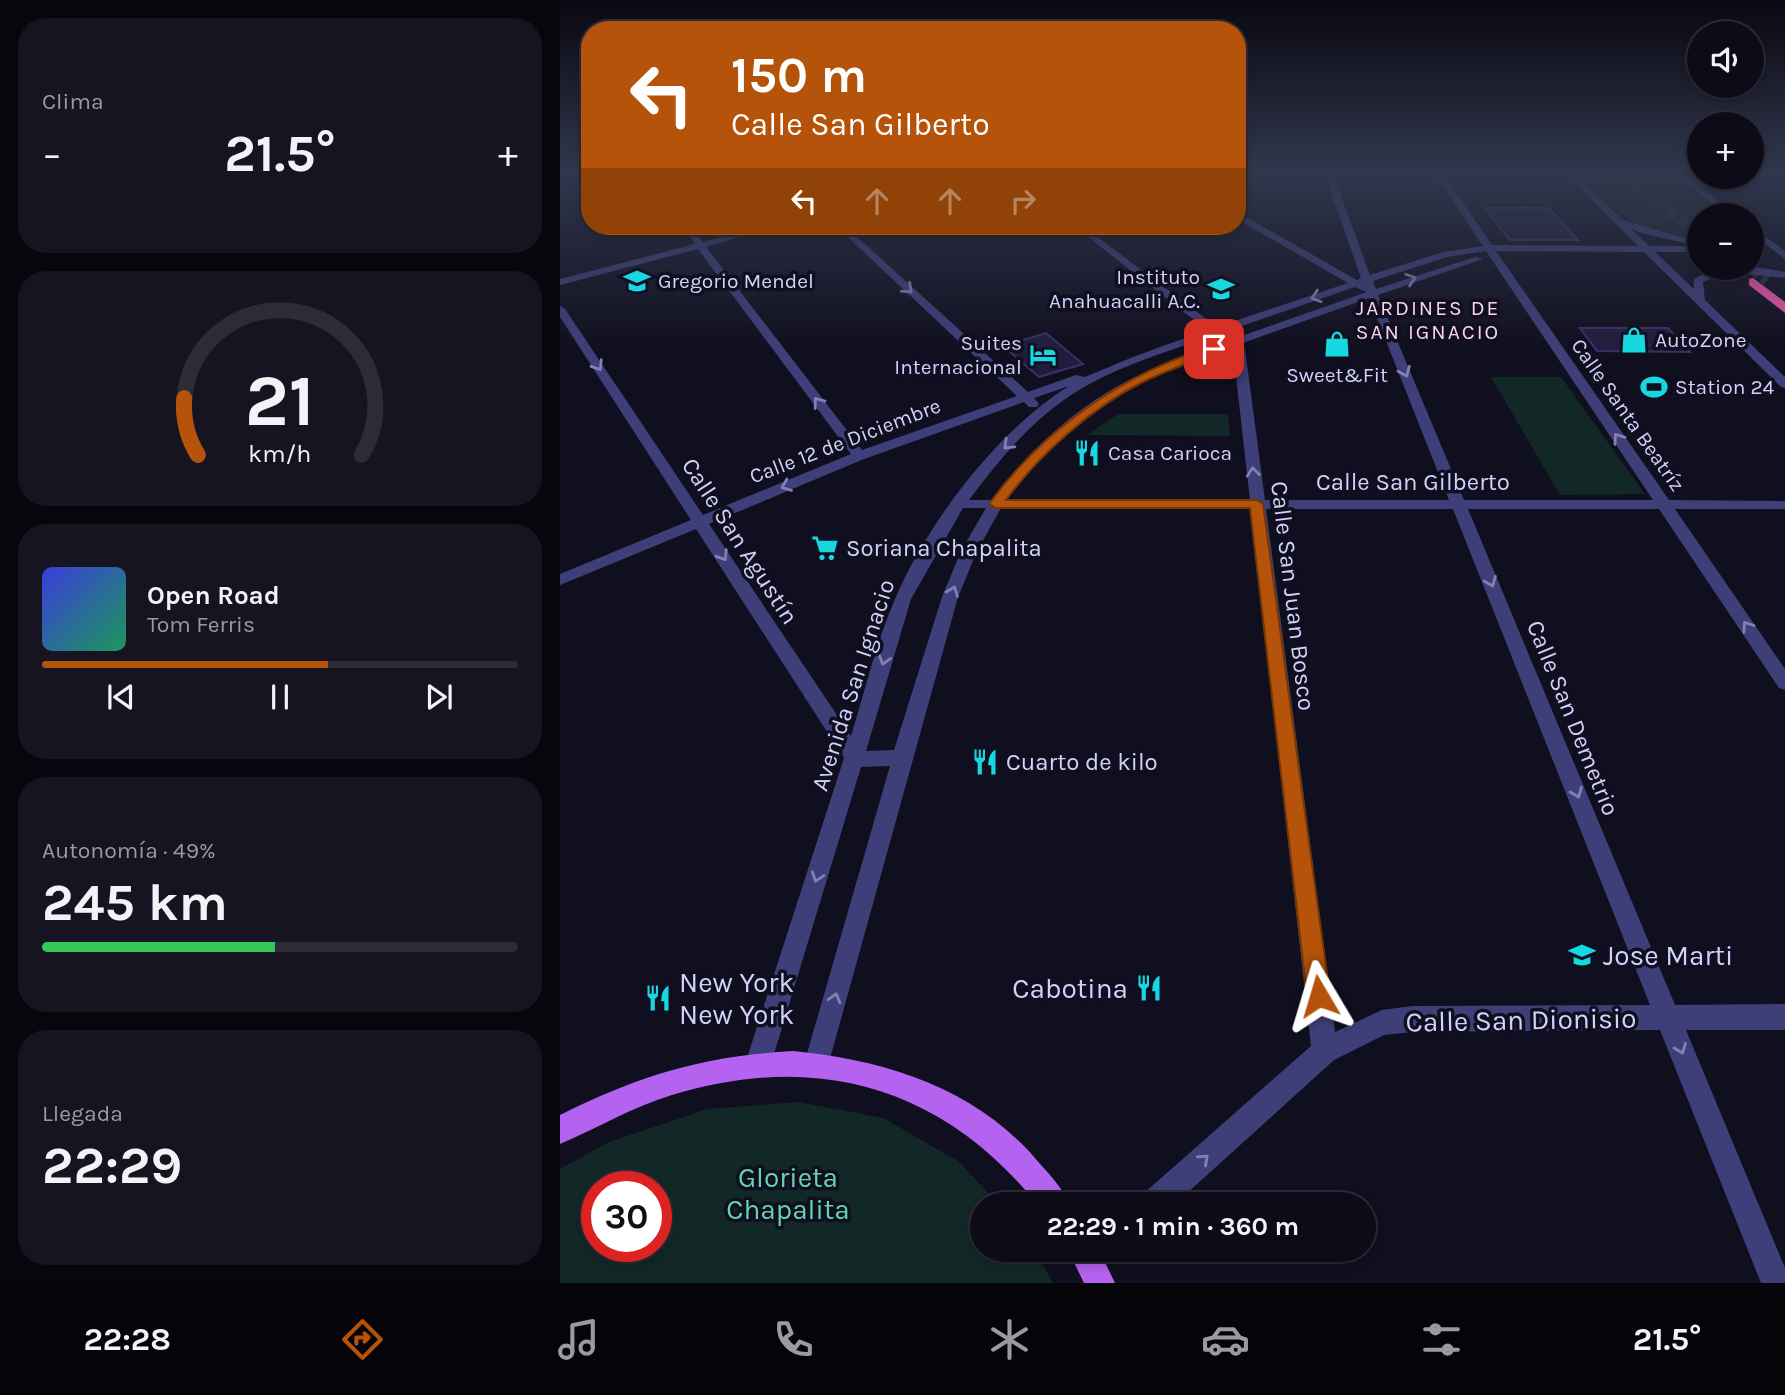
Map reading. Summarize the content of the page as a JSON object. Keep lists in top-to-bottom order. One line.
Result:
{"streets":{"street":["Calle Santa Beatríz","Calle 12 de Diciembre","Calle San Gilberto","Calle San Agustín","Calle San Juan Bosco","Avenida San Ignacio","Calle San Demetrio","Calle San Dionisio"]},"crossings":[["Calle Santa Beatríz","Calle San Gilberto"],["Calle Santa Beatríz","Avenida San Ignacio"],["Calle 12 de Diciembre","Calle San Agustín"],["Calle 12 de Diciembre","Avenida San Ignacio"],["Calle San Gilberto","Calle San Juan Bosco"],["Calle San Gilberto","Avenida San Ignacio"],["Calle San Gilberto","Calle San Demetrio"],["Calle San Agustín","Avenida San Ignacio"],["Calle San Juan Bosco","Avenida San Ignacio"],["Calle San Juan Bosco","Calle San Dionisio"],["Avenida San Ignacio","Calle San Demetrio"],["Calle San Demetrio","Calle San Dionisio"]],"one_way":["Calle San Agustín","Calle San Demetrio"],"districts":["JARDINES DE SAN IGNACIO"],"parks":["Glorieta Chapalita"],"places":{"school or university":["Gregorio Mendel","Instituto Anahuacalli A.C.","Jose Marti"],"shop":["AutoZone","Sweet&Fit"],"hotel":["Suites Internacional"],"sports":["Station 24"],"restaurant":["Casa Carioca","Cuarto de kilo","Cabotina","New York New York"],"supermarket":["Soriana Chapalita"]},"page":{"tile":["Clima",["Autonomía · 49%","245 km"],["Llegada","22:29"]],"map_buttons":["+","−"],"turn":["150 m","Calle San Gilberto"],"heat":["−","21.5°","+"],"song":["Open Road","Tom Ferris"],"limit":"30","trip":"22:29 · 1 min · 360 m","tabs":["22:28","21.5°"],"gauge":["21","km/h"]}}
